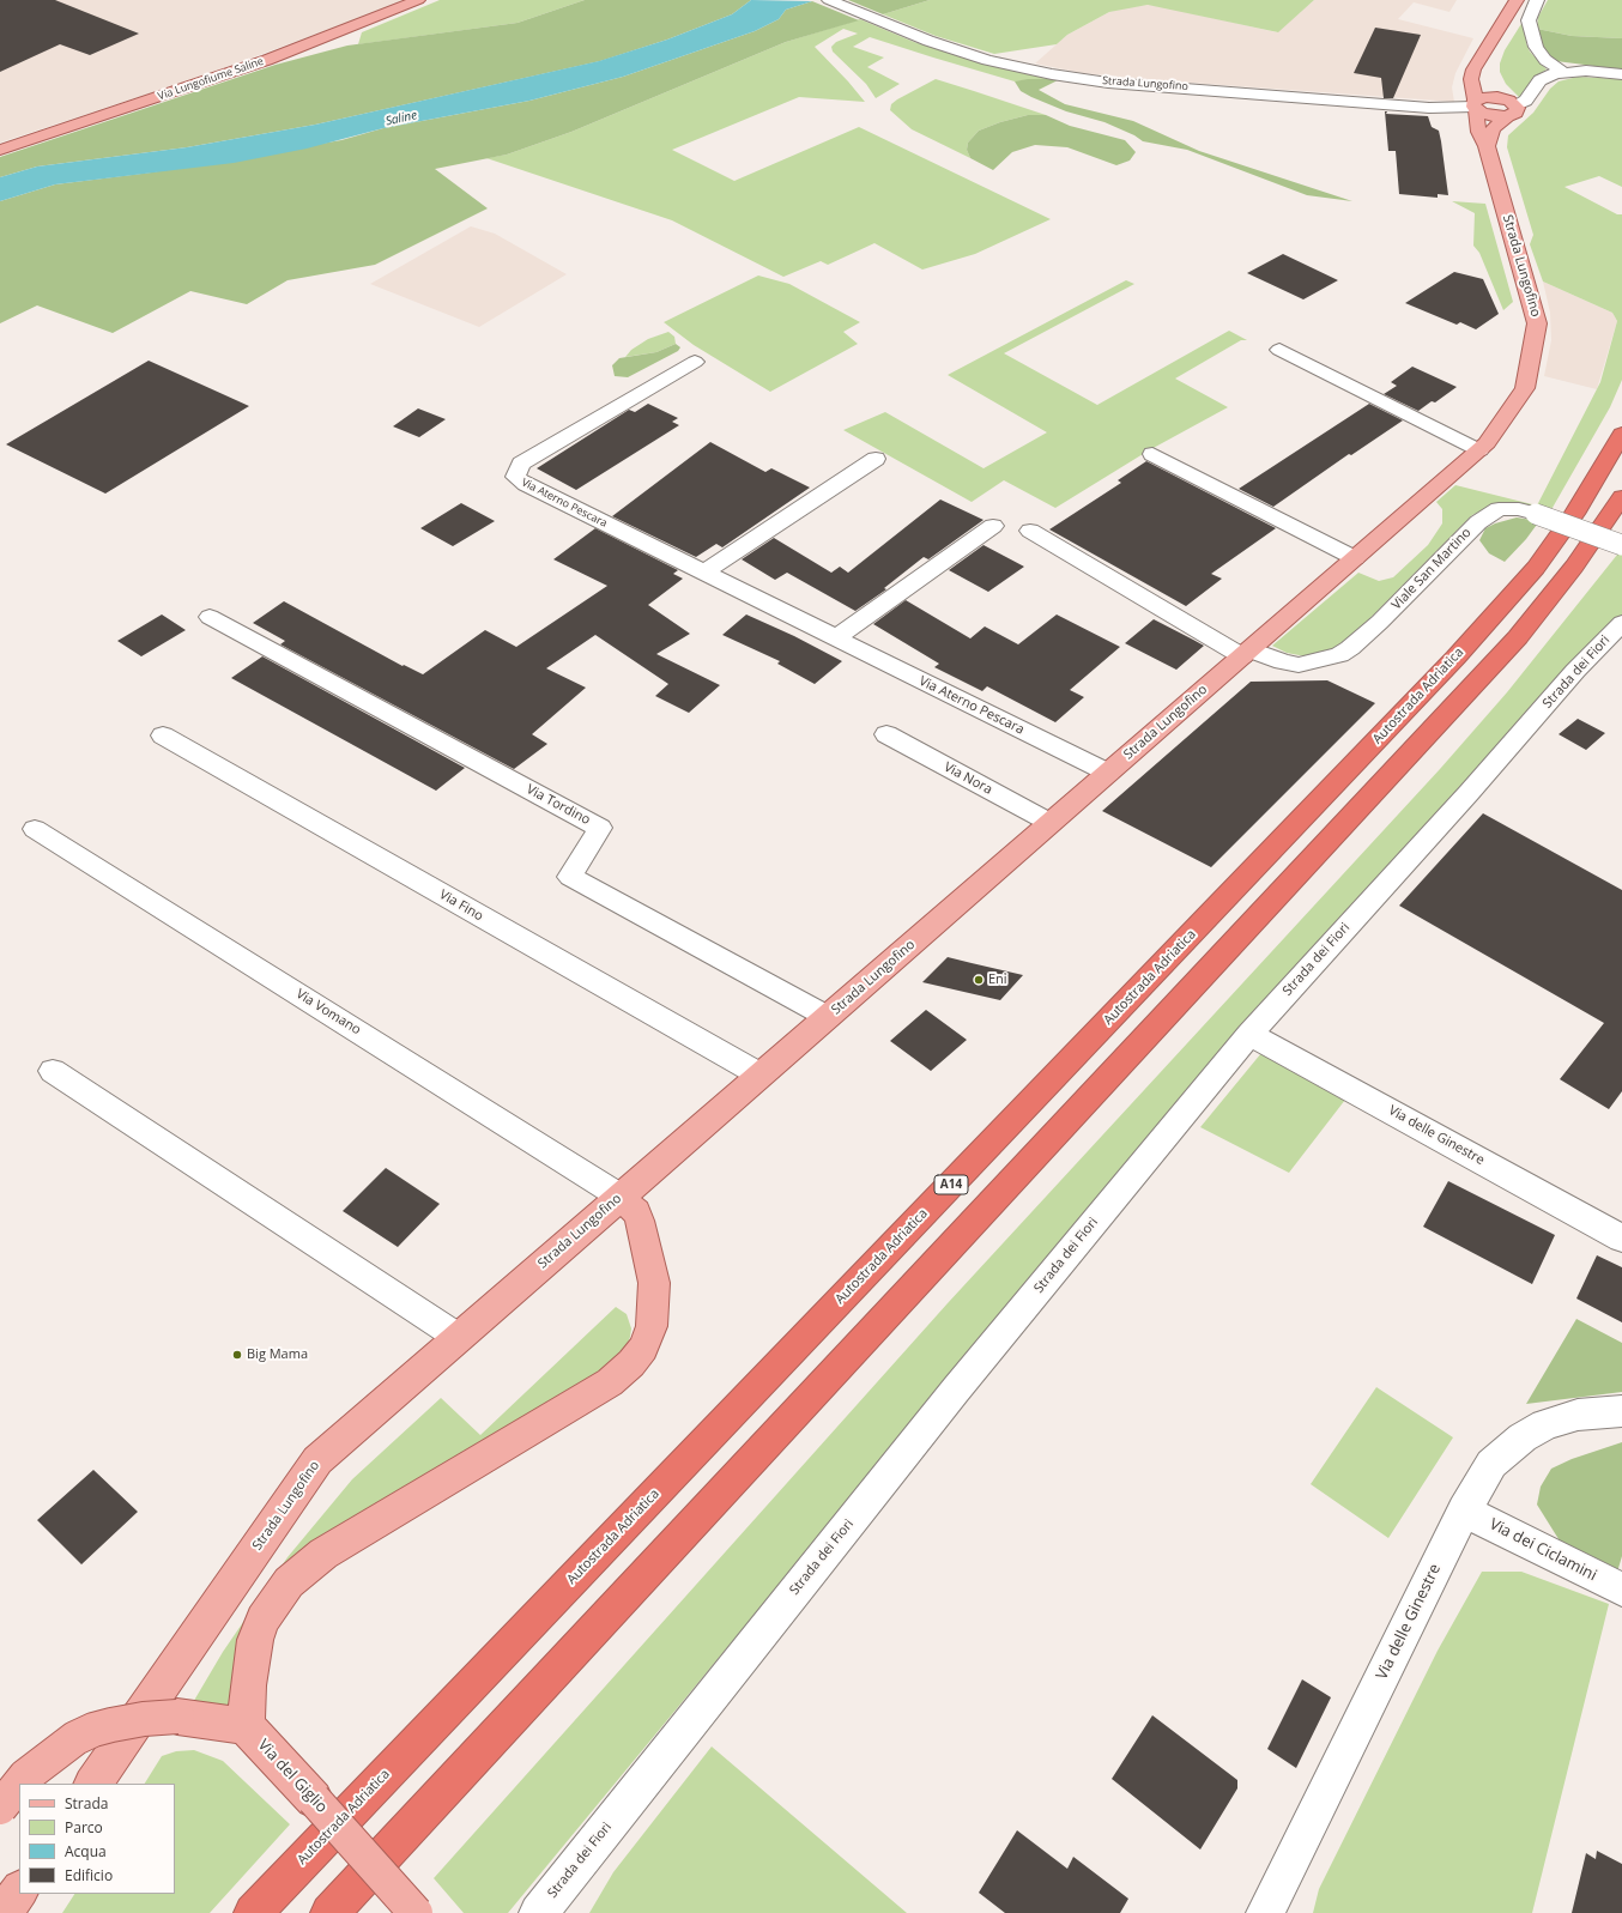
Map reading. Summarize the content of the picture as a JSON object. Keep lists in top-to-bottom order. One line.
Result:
{"streets":{"highway":["Autostrada Adriatica","A14"],"main road":["Via Lungofiume Saline","Strada Lungofino","Via del Giglio"],"street":["Via Aterno Pescara","Viale San Martino","Strada dei Fiori","Via Nora","Via Tordino","Via Fino","Via Vomano","Via delle Ginestre","Via dei Ciclamini"]},"crossings":[["Strada Lungofino","Via Aterno Pescara"],["Strada Lungofino","Viale San Martino"],["Strada Lungofino","Via Nora"],["Strada Lungofino","Via Tordino"],["Strada Lungofino","Via Fino"],["Strada Lungofino","Via Vomano"],["Strada dei Fiori","Via delle Ginestre"],["Via delle Ginestre","Via dei Ciclamini"]],"water":["Saline"],"places":["Eni","Big Mama"],"legend":["Strada","Parco","Acqua","Edificio"]}
